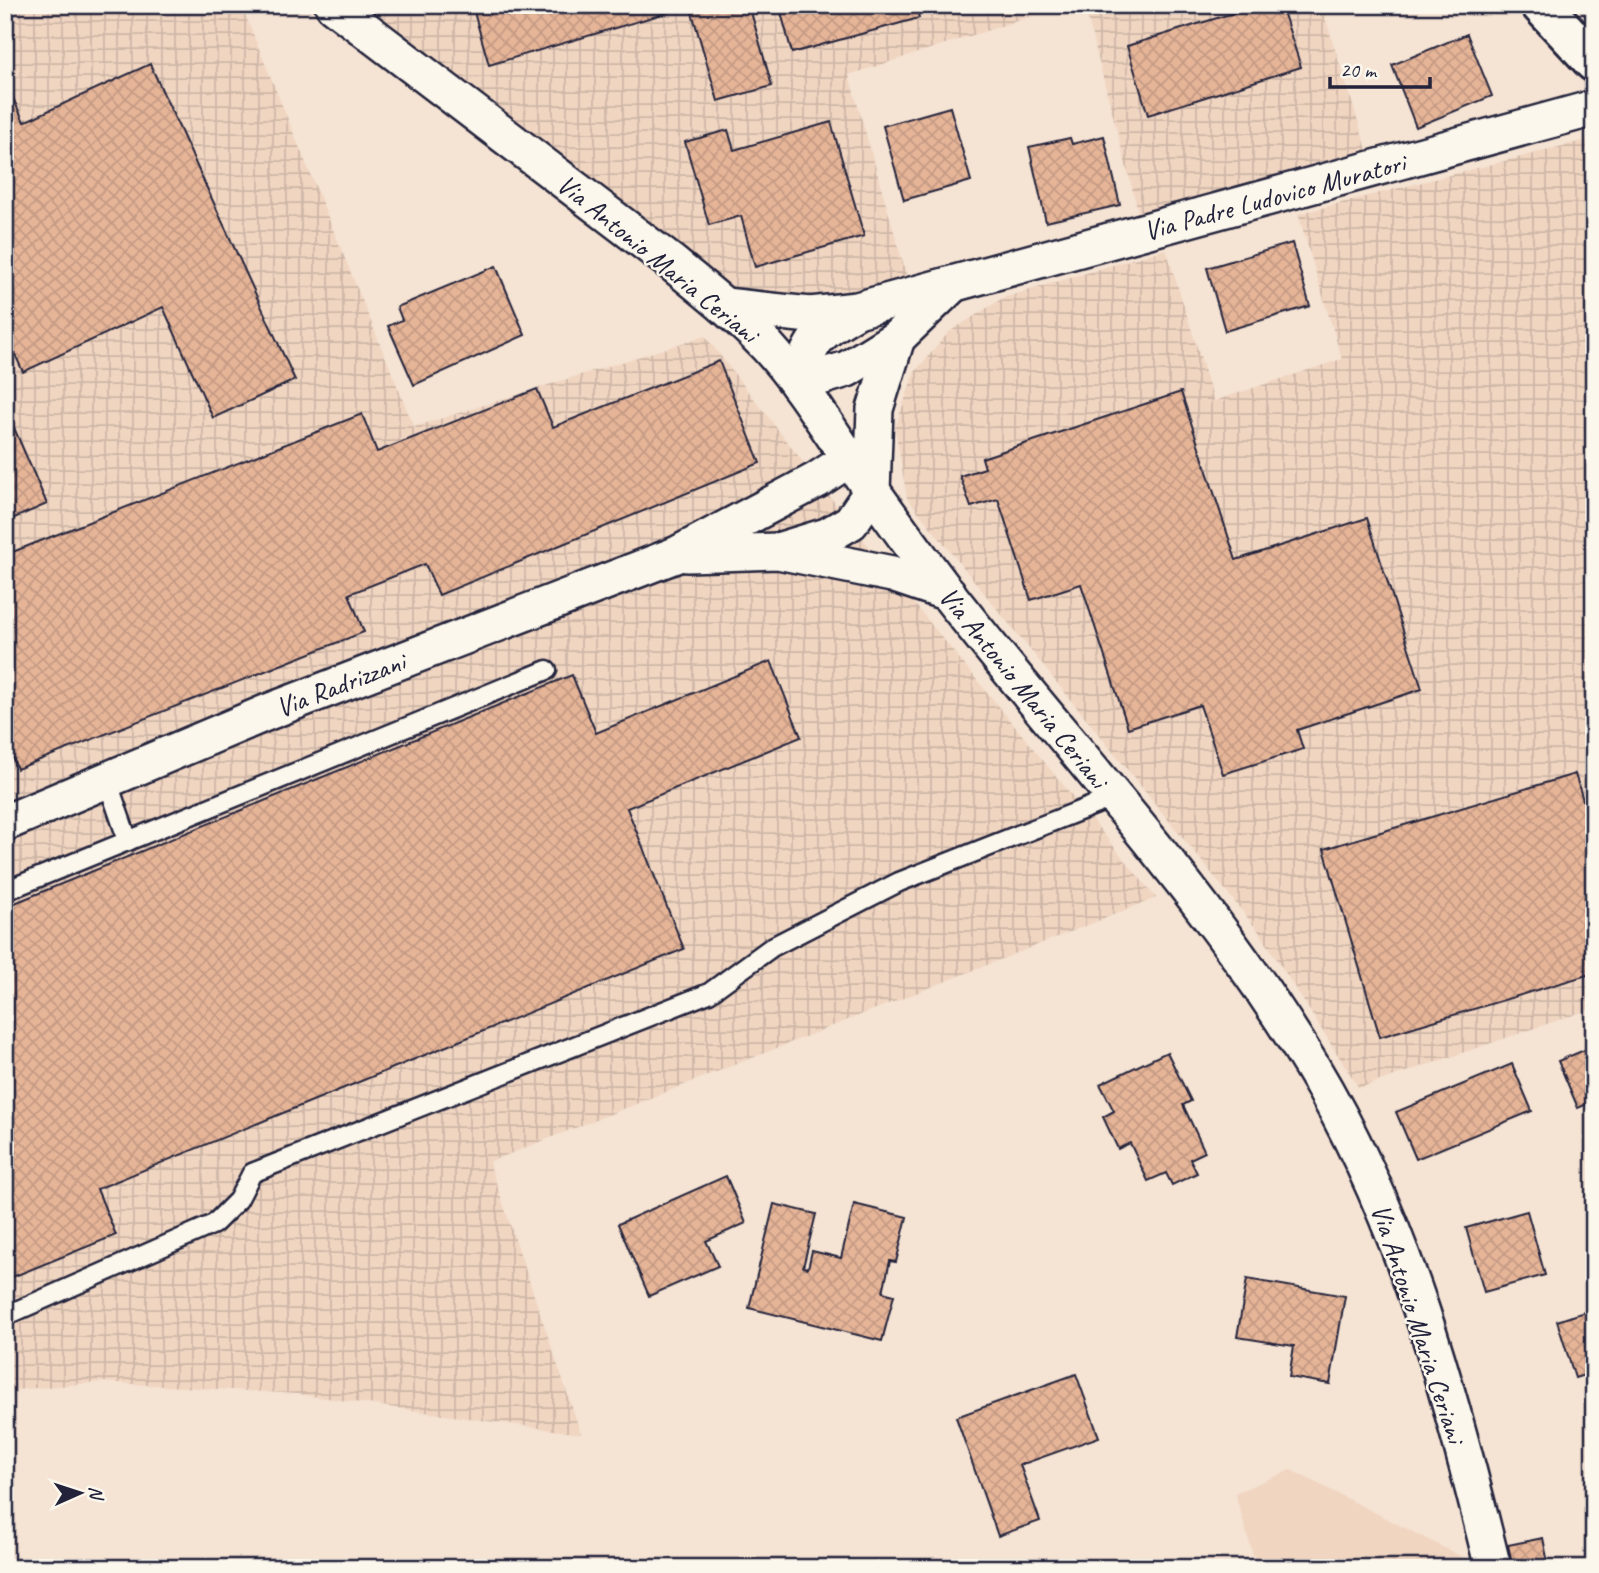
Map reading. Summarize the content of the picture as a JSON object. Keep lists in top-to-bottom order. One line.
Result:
{"streets":{"street":["Via Padre Ludovico Muratori","Via Antonio Maria Ceriani","Via Radrizzani"]},"crossings":[["Via Padre Ludovico Muratori","Via Antonio Maria Ceriani"],["Via Padre Ludovico Muratori","Via Radrizzani"],["Via Antonio Maria Ceriani","Via Radrizzani"]],"scale_bar":"20 m","north":"right"}
